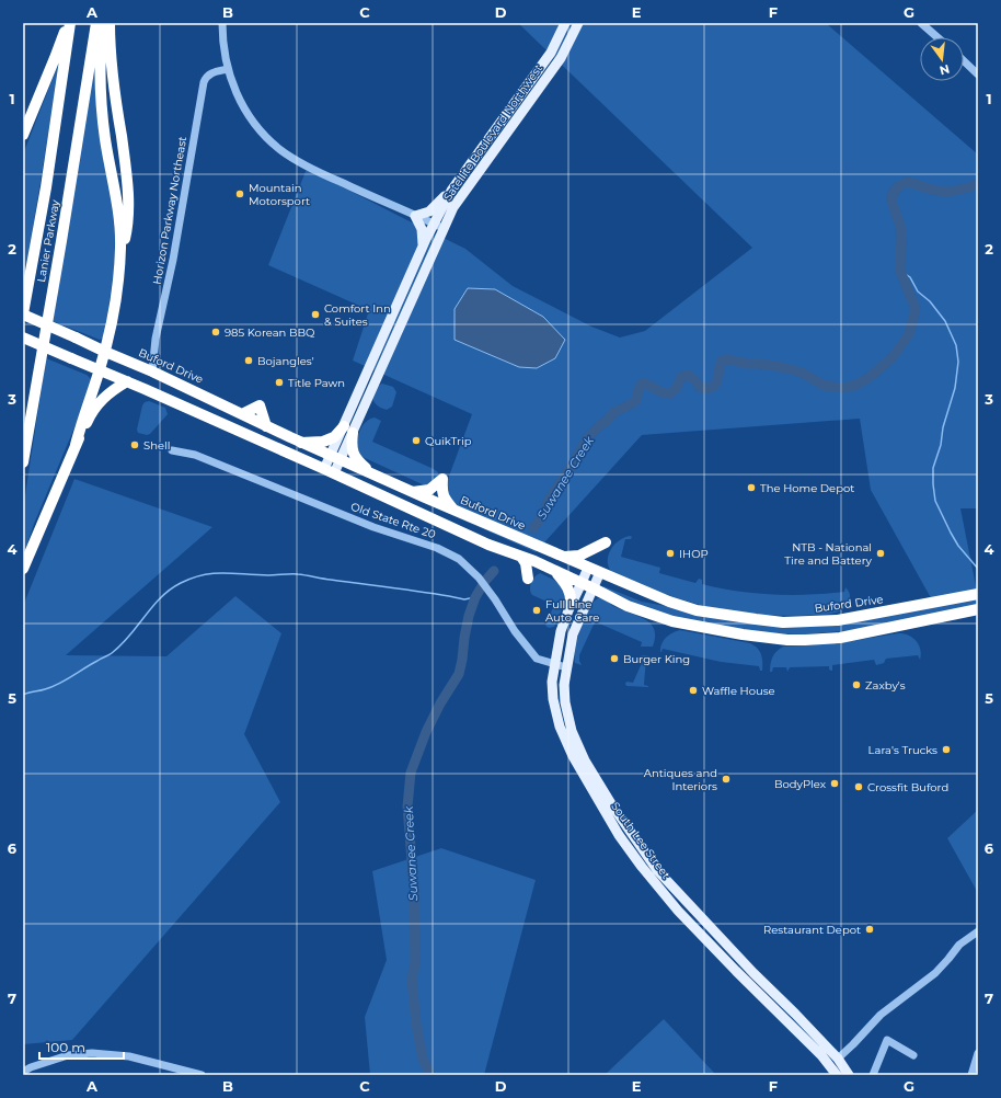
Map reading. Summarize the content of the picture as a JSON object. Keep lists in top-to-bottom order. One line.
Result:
{"streets":{"highway":["Lanier Parkway","Buford Drive"],"main road":["Satellite Boulevard Northwest","South Lee Street"],"street":["Horizon Parkway Northeast","Old State Rte 20"]},"crossings":[["Satellite Boulevard Northwest","Buford Drive"],["Horizon Parkway Northeast","Buford Drive"],["Lanier Parkway","Buford Drive"],["Buford Drive","South Lee Street"],["Old State Rte 20","South Lee Street"]],"water":["Suwanee Creek"],"places":["Mountain Motorsport","Comfort Inn & Suites","985 Korean BBQ","Bojangles'","Title Pawn","QuikTrip","Shell","The Home Depot","IHOP","NTB - National Tire and Battery","Full Line Auto Care","Burger King","Zaxby's","Waffle House","Lara's Trucks","Antiques and Interiors","BodyPlex","Crossfit Buford","Restaurant Depot"],"scale_bar":"100 m","north":"bottom","grid":{"columns":["A","B","C","D","E","F","G"],"rows":["1","2","3","4","5","6","7"]}}
